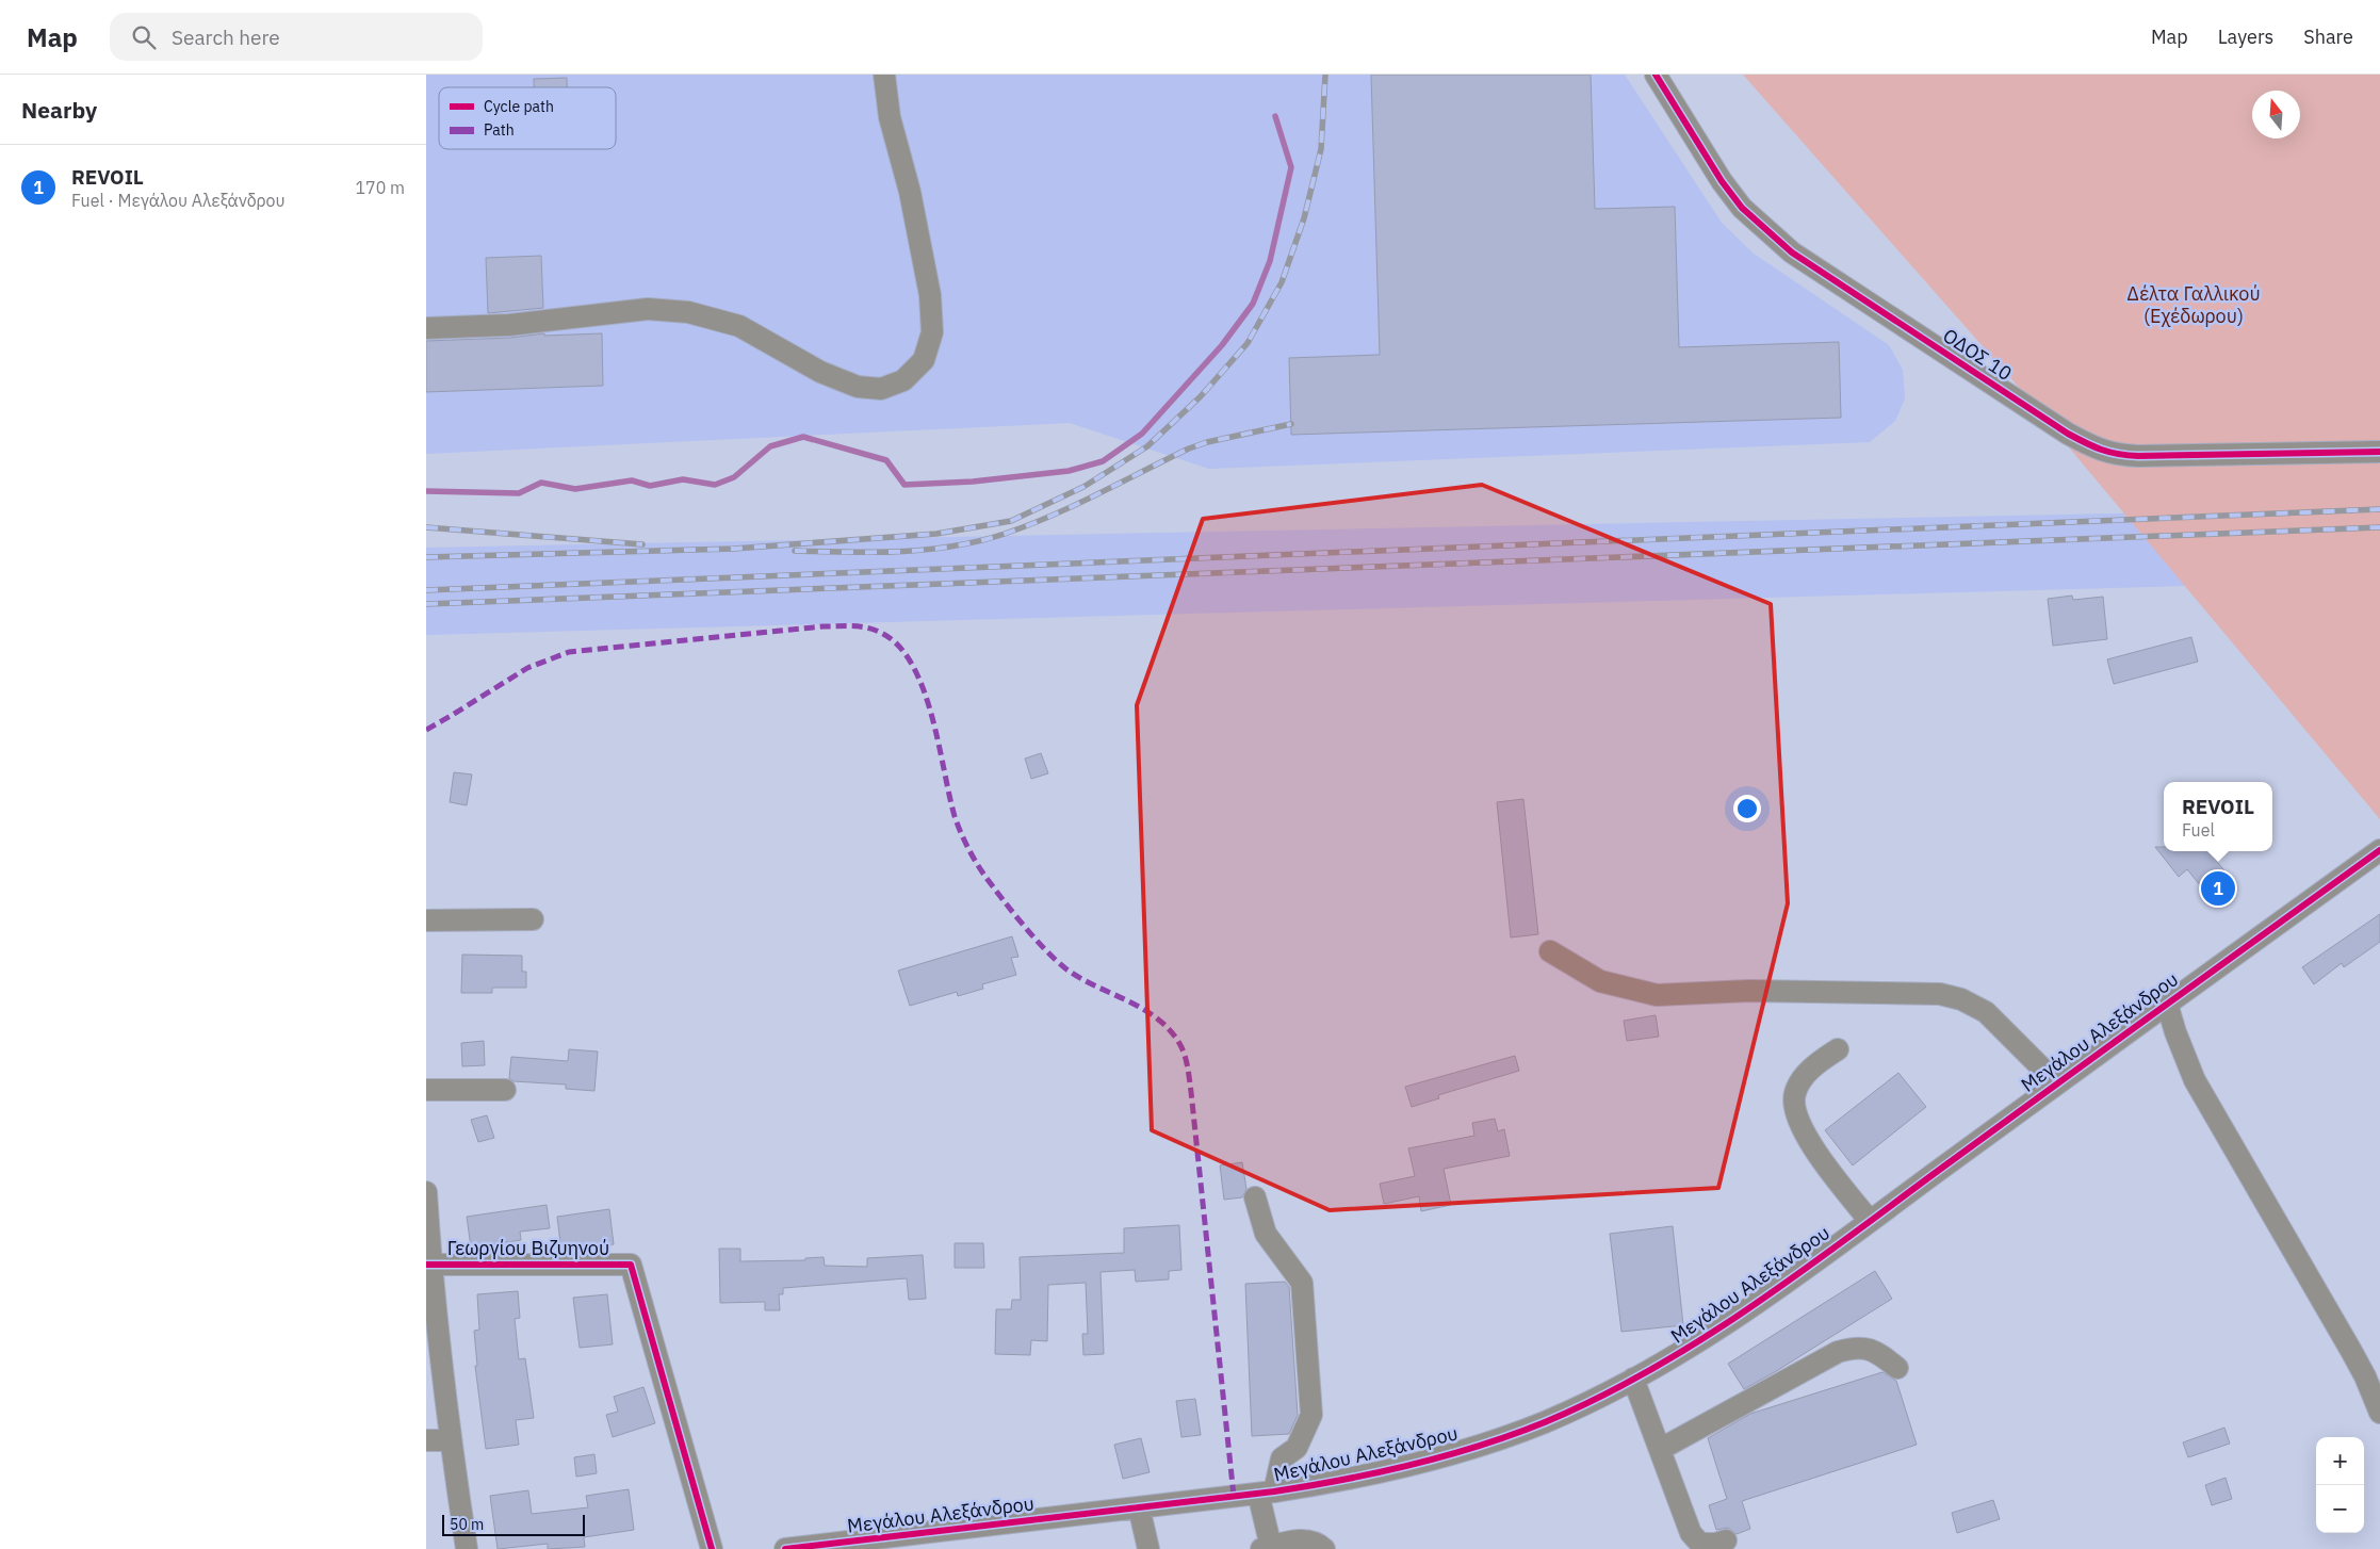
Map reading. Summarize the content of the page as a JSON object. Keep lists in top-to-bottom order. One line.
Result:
{"streets":{"street":["ΟΔΟΣ 10","Μεγάλου Αλεξάνδρου","Γεωργίου Βιζυηνού"]},"parks":["Δέλτα Γαλλικού (Εχέδωρου)"],"legend":["Cycle path","Path"],"scale_bar":"50 m","north":"top","page":{"header":"Map","search":"Search here","nav":["Map","Layers","Share"],"heading":"Nearby","list":[{"mark":"1","name":"REVOIL","note":"Fuel · Μεγάλου Αλεξάνδρου","value":"170 m"}],"popup":["REVOIL","Fuel"],"pins":"1","map_buttons":["+","−"],"scale":"50 m"}}
